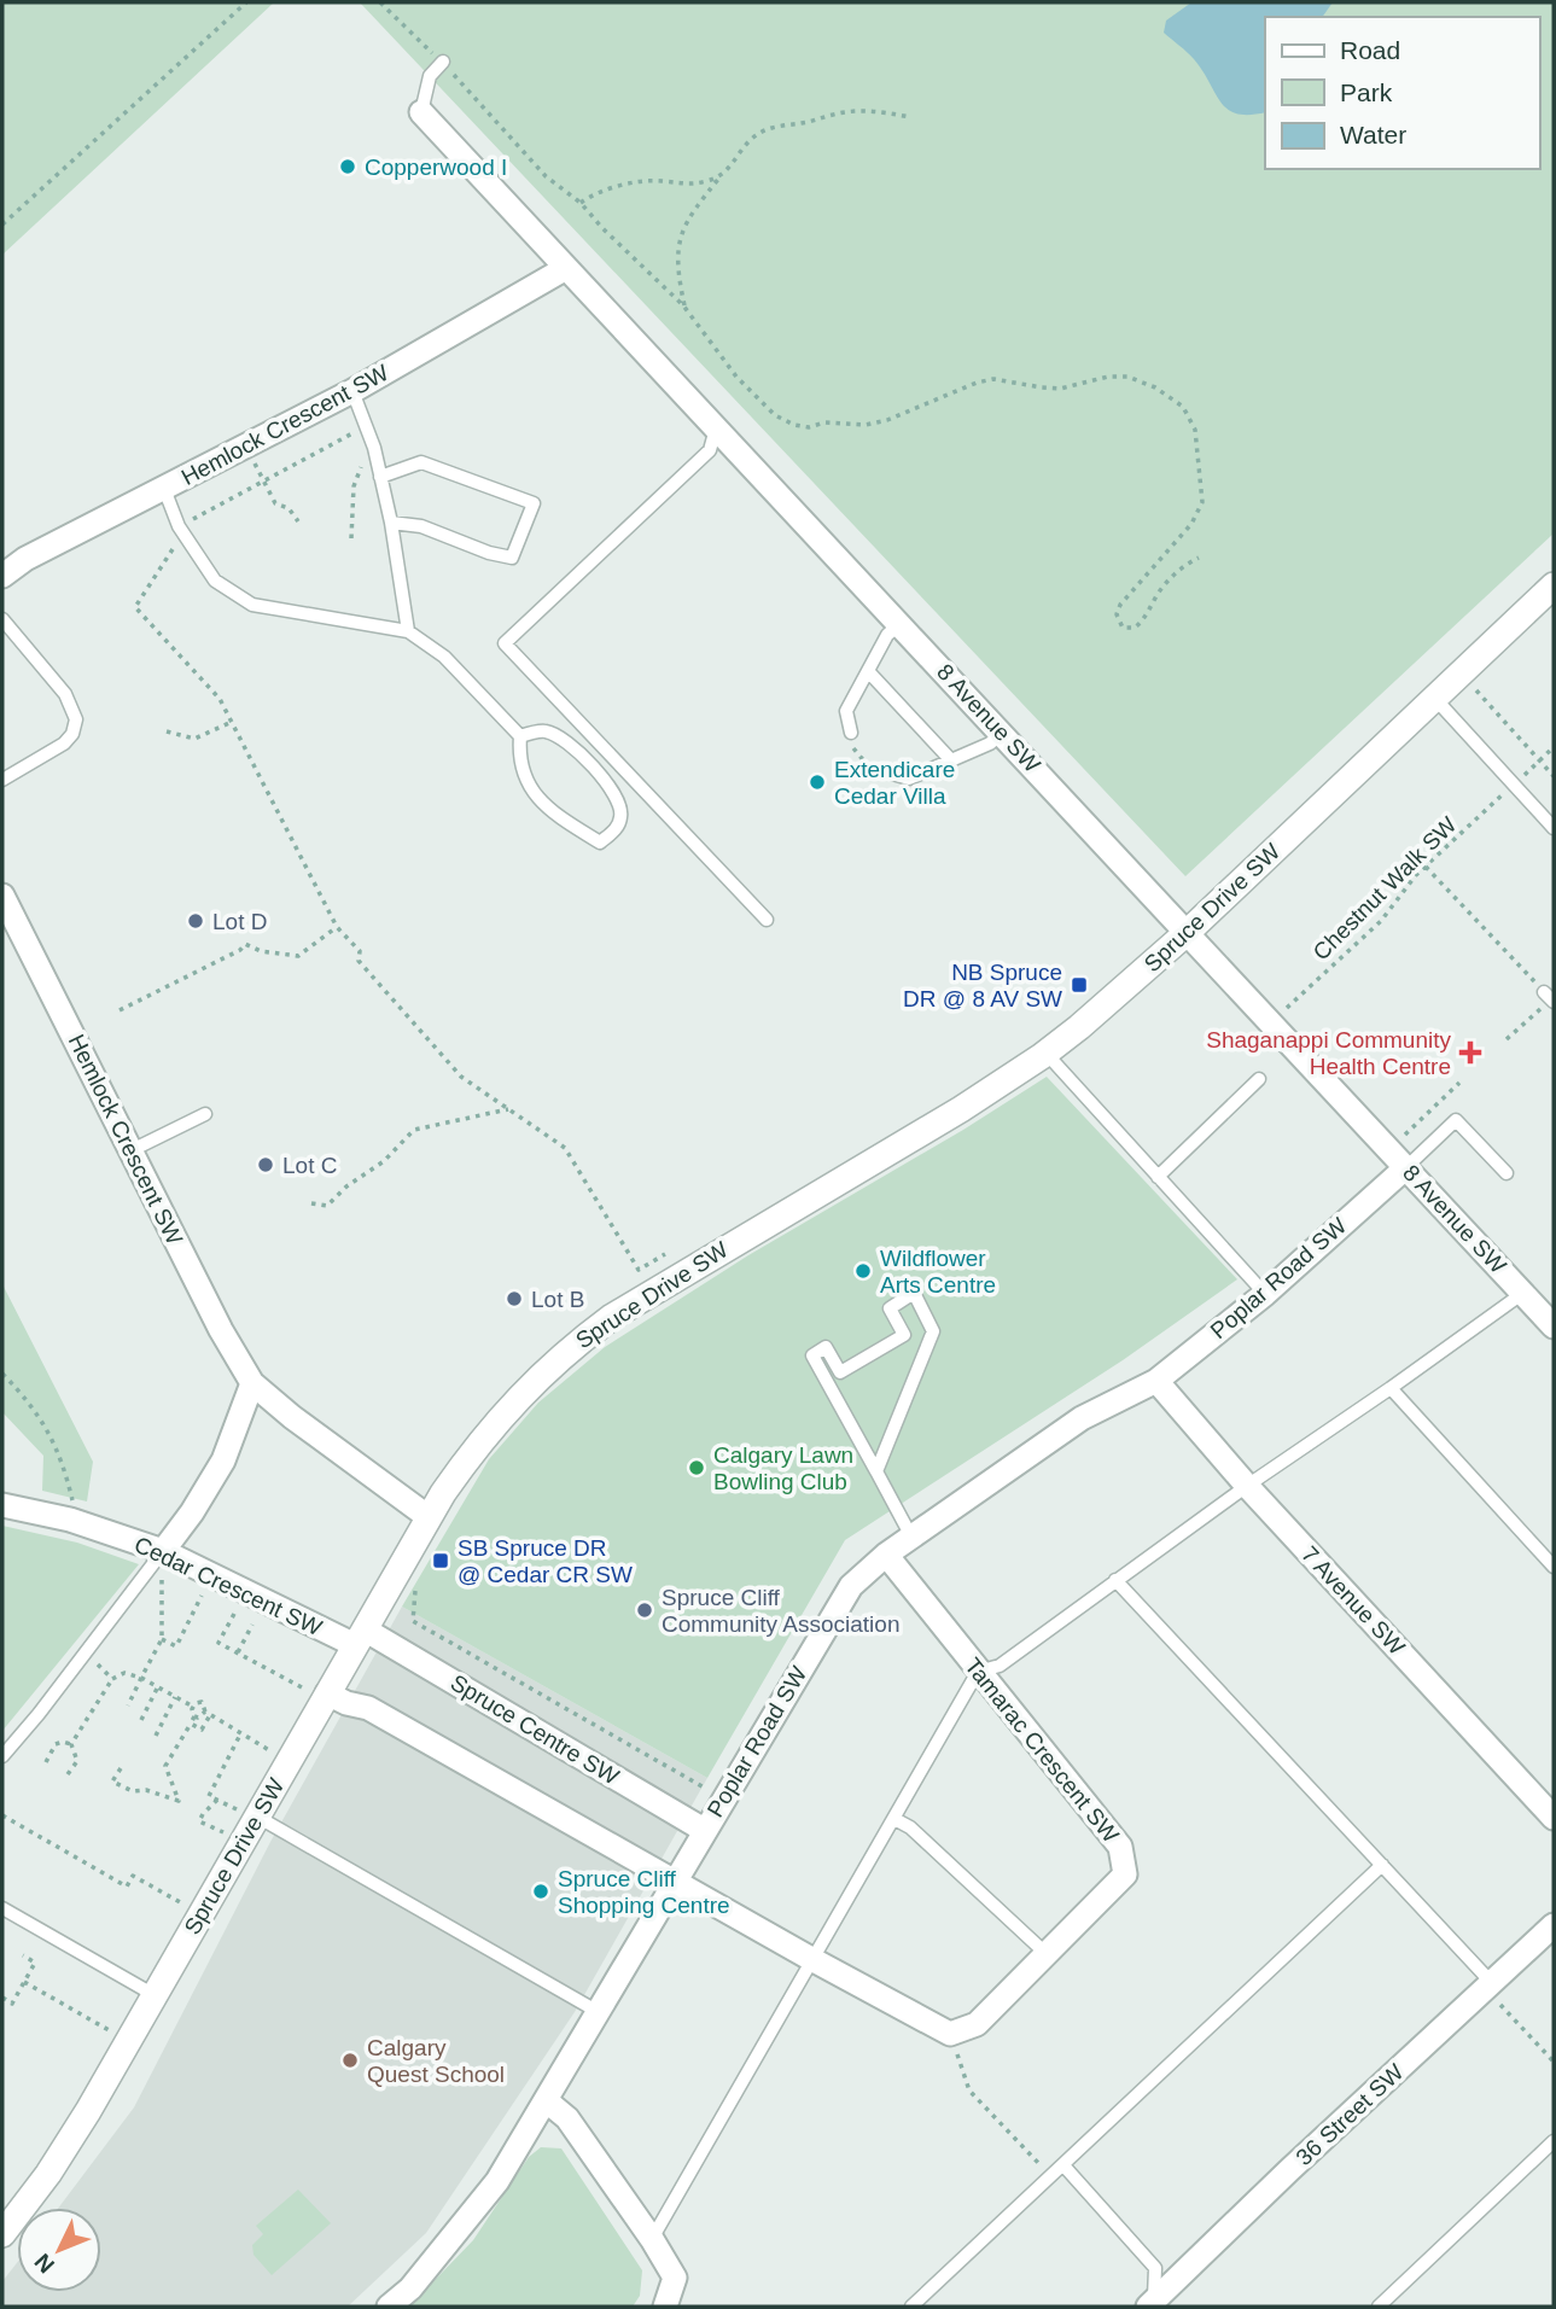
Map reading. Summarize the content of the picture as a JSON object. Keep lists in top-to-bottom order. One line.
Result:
{"streets":{"street":["Hemlock Crescent SW","8 Avenue SW","Spruce Drive SW","Poplar Road SW","Cedar Crescent SW","7 Avenue SW","Spruce Centre SW","Tamarac Crescent SW","36 Street SW"],"path":["Chestnut Walk SW"]},"crossings":[["Hemlock Crescent SW","8 Avenue SW"],["Hemlock Crescent SW","Spruce Drive SW"],["8 Avenue SW","Spruce Drive SW"],["8 Avenue SW","Poplar Road SW"],["Spruce Drive SW","Cedar Crescent SW"],["Spruce Drive SW","Spruce Centre SW"],["Poplar Road SW","7 Avenue SW"],["Poplar Road SW","Spruce Centre SW"],["Poplar Road SW","Tamarac Crescent SW"],["Cedar Crescent SW","Spruce Centre SW"]],"places":{"other":["Copperwood I","Extendicare Cedar Villa","Lot D","Lot C","Wildflower Arts Centre","Lot B","Calgary Lawn Bowling Club","Spruce Cliff Community Association","Spruce Cliff Shopping Centre","Calgary Quest School"],"transit":["NB Spruce DR @ 8 AV SW","SB Spruce DR @ Cedar CR SW"],"health":["Shaganappi Community Health Centre"]},"legend":["Road","Park","Water"],"north":"bottom left"}
